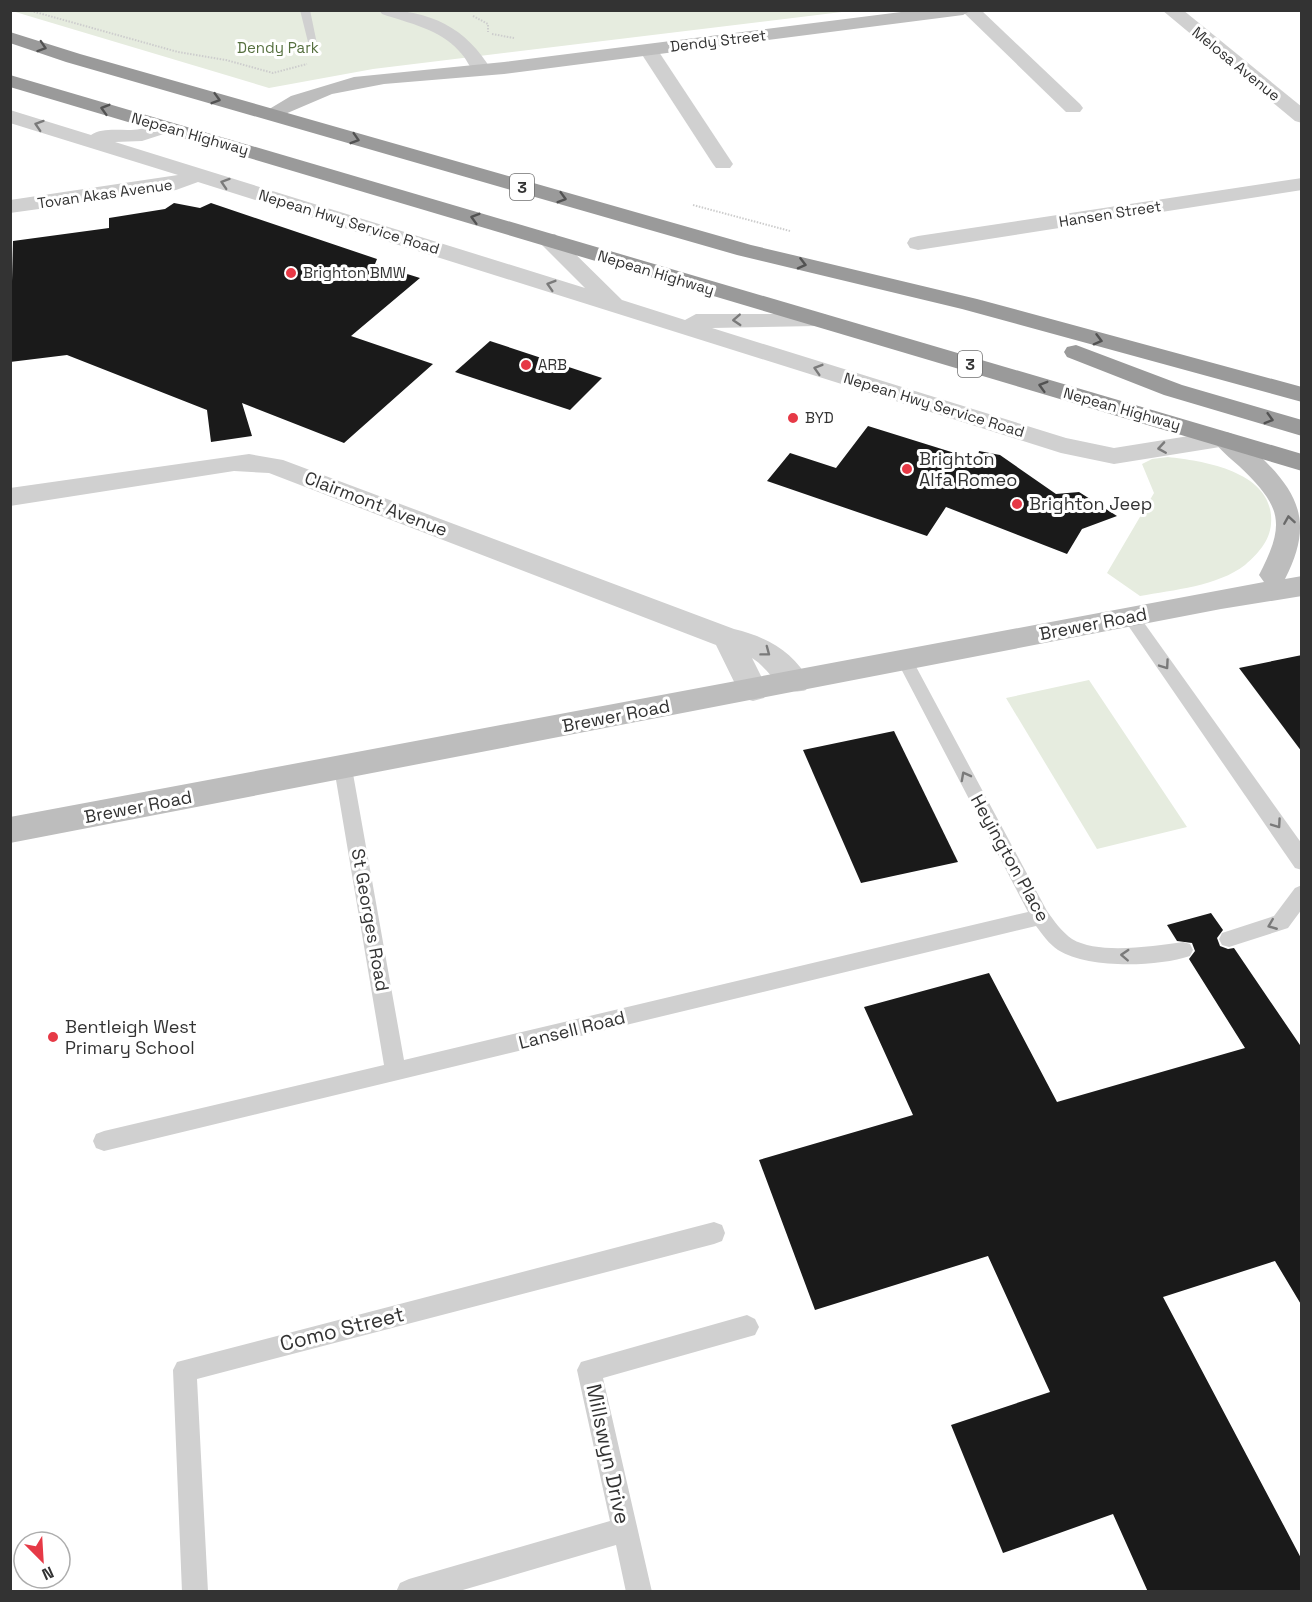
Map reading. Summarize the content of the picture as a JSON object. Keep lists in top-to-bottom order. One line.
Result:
{"streets":{"highway":["Nepean Highway","3"],"street":["Dendy Street","Melosa Avenue","Tovan Akas Avenue","Hansen Street","Nepean Hwy Service Road","Clairmont Avenue","Brewer Road"],"lane":["Heyington Place","St Georges Road","Lansell Road","Como Street","Millswyn Drive"]},"crossings":[["Dendy Street","3"],["Nepean Highway","Nepean Hwy Service Road"],["Tovan Akas Avenue","Nepean Hwy Service Road"],["Clairmont Avenue","Brewer Road"],["Brewer Road","Heyington Place"],["Brewer Road","St Georges Road"],["Heyington Place","Lansell Road"],["St Georges Road","Lansell Road"]],"one_way":["Nepean Hwy Service Road","Heyington Place"],"parks":["Dendy Park"],"places":["Brighton BMW","ARB","BYD","Brighton Alfa Romeo","Brighton Jeep","Bentleigh West Primary School"],"north":"bottom right"}
